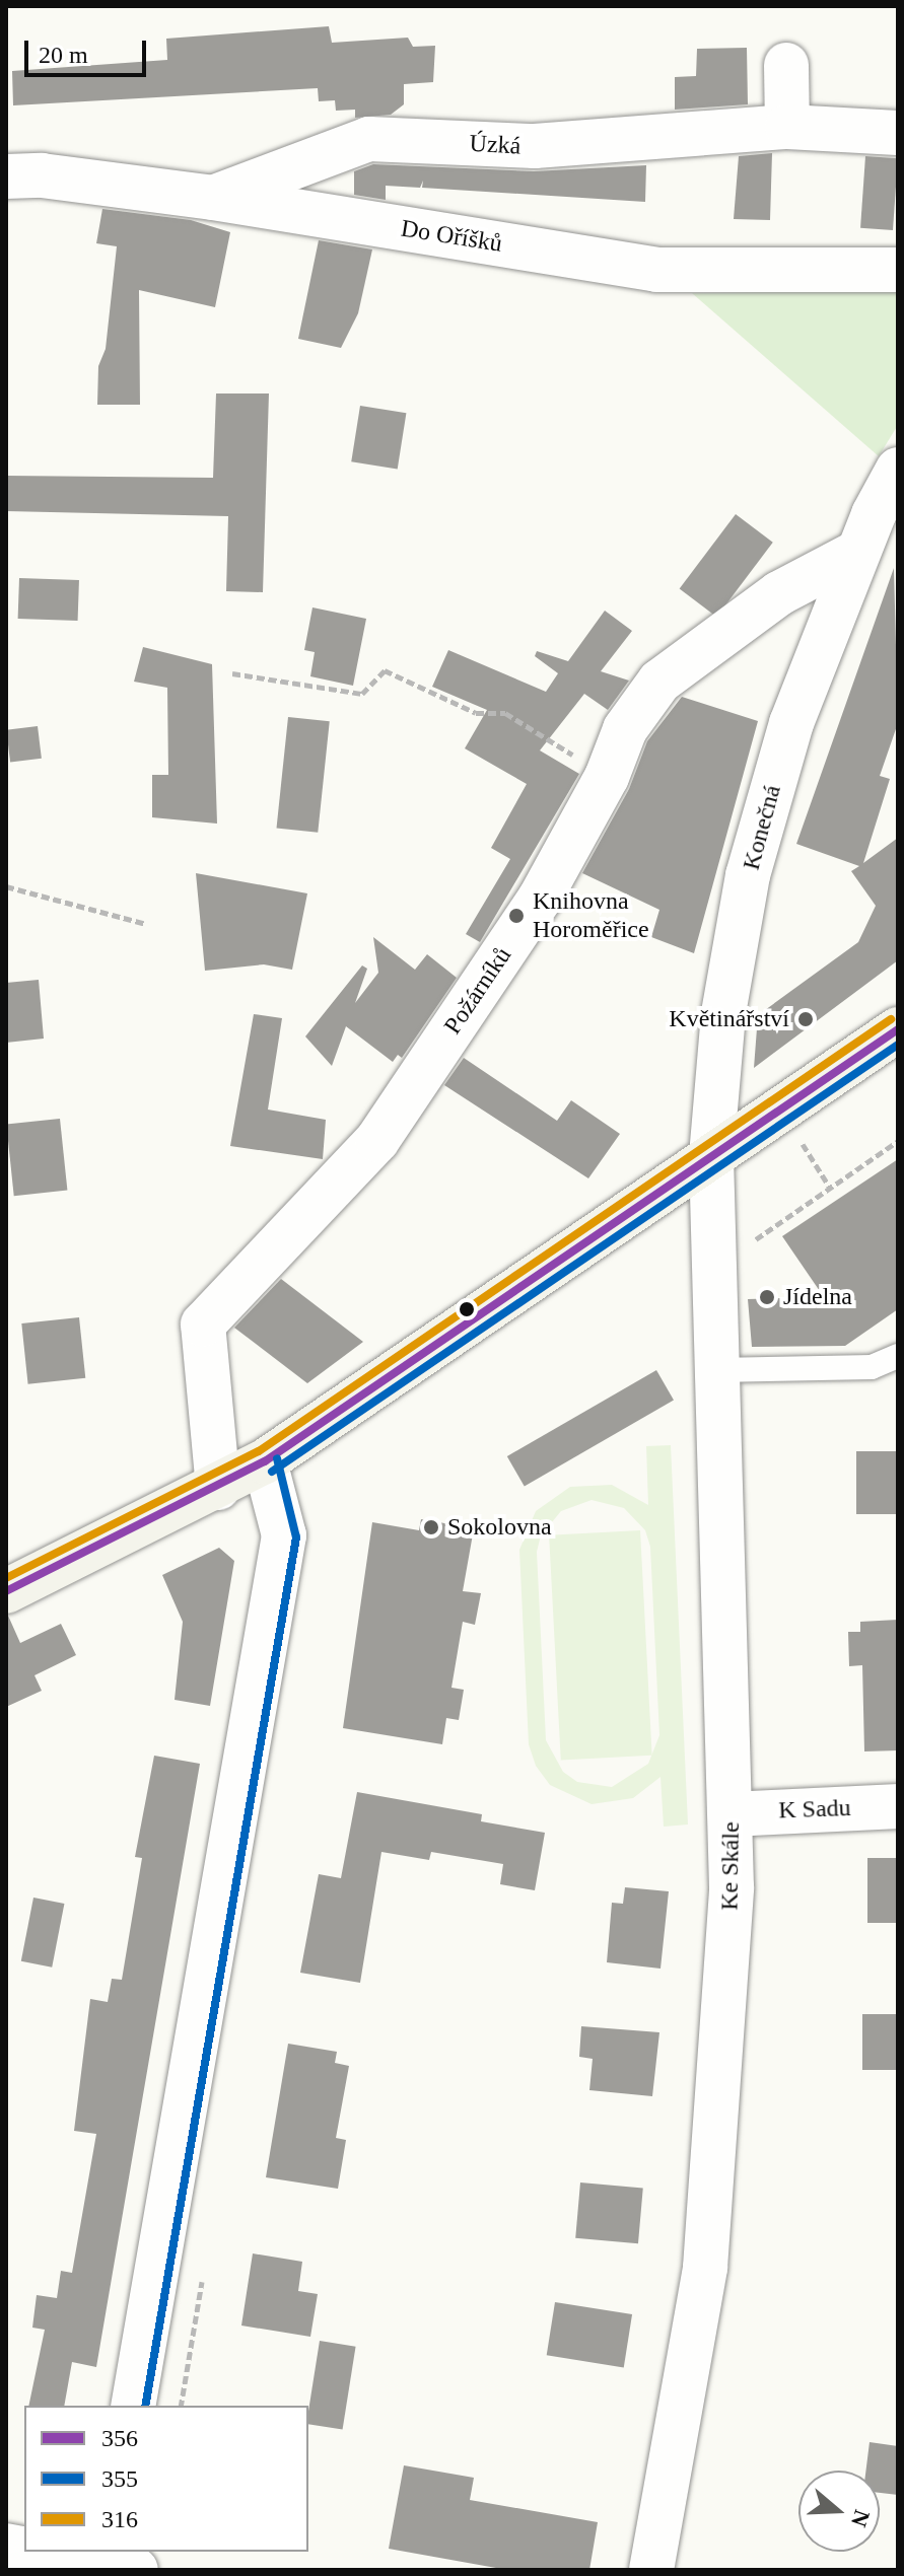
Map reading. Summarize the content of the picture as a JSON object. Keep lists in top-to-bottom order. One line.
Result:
{"streets":{"street":["Úzká","Do Oříšků","Konečná","Požárníků","K Sadu","Ke Skále"]},"crossings":[["Úzká","Do Oříšků"],["Konečná","Požárníků"],["Konečná","Ke Skále"],["K Sadu","Ke Skále"]],"places":["Knihovna Horoměřice","Květinářství","Jídelna","Sokolovna"],"lines":["transit line 316","transit line 356","transit line 355"],"legend":["356","355","316"],"scale_bar":"20 m","north":"right"}
